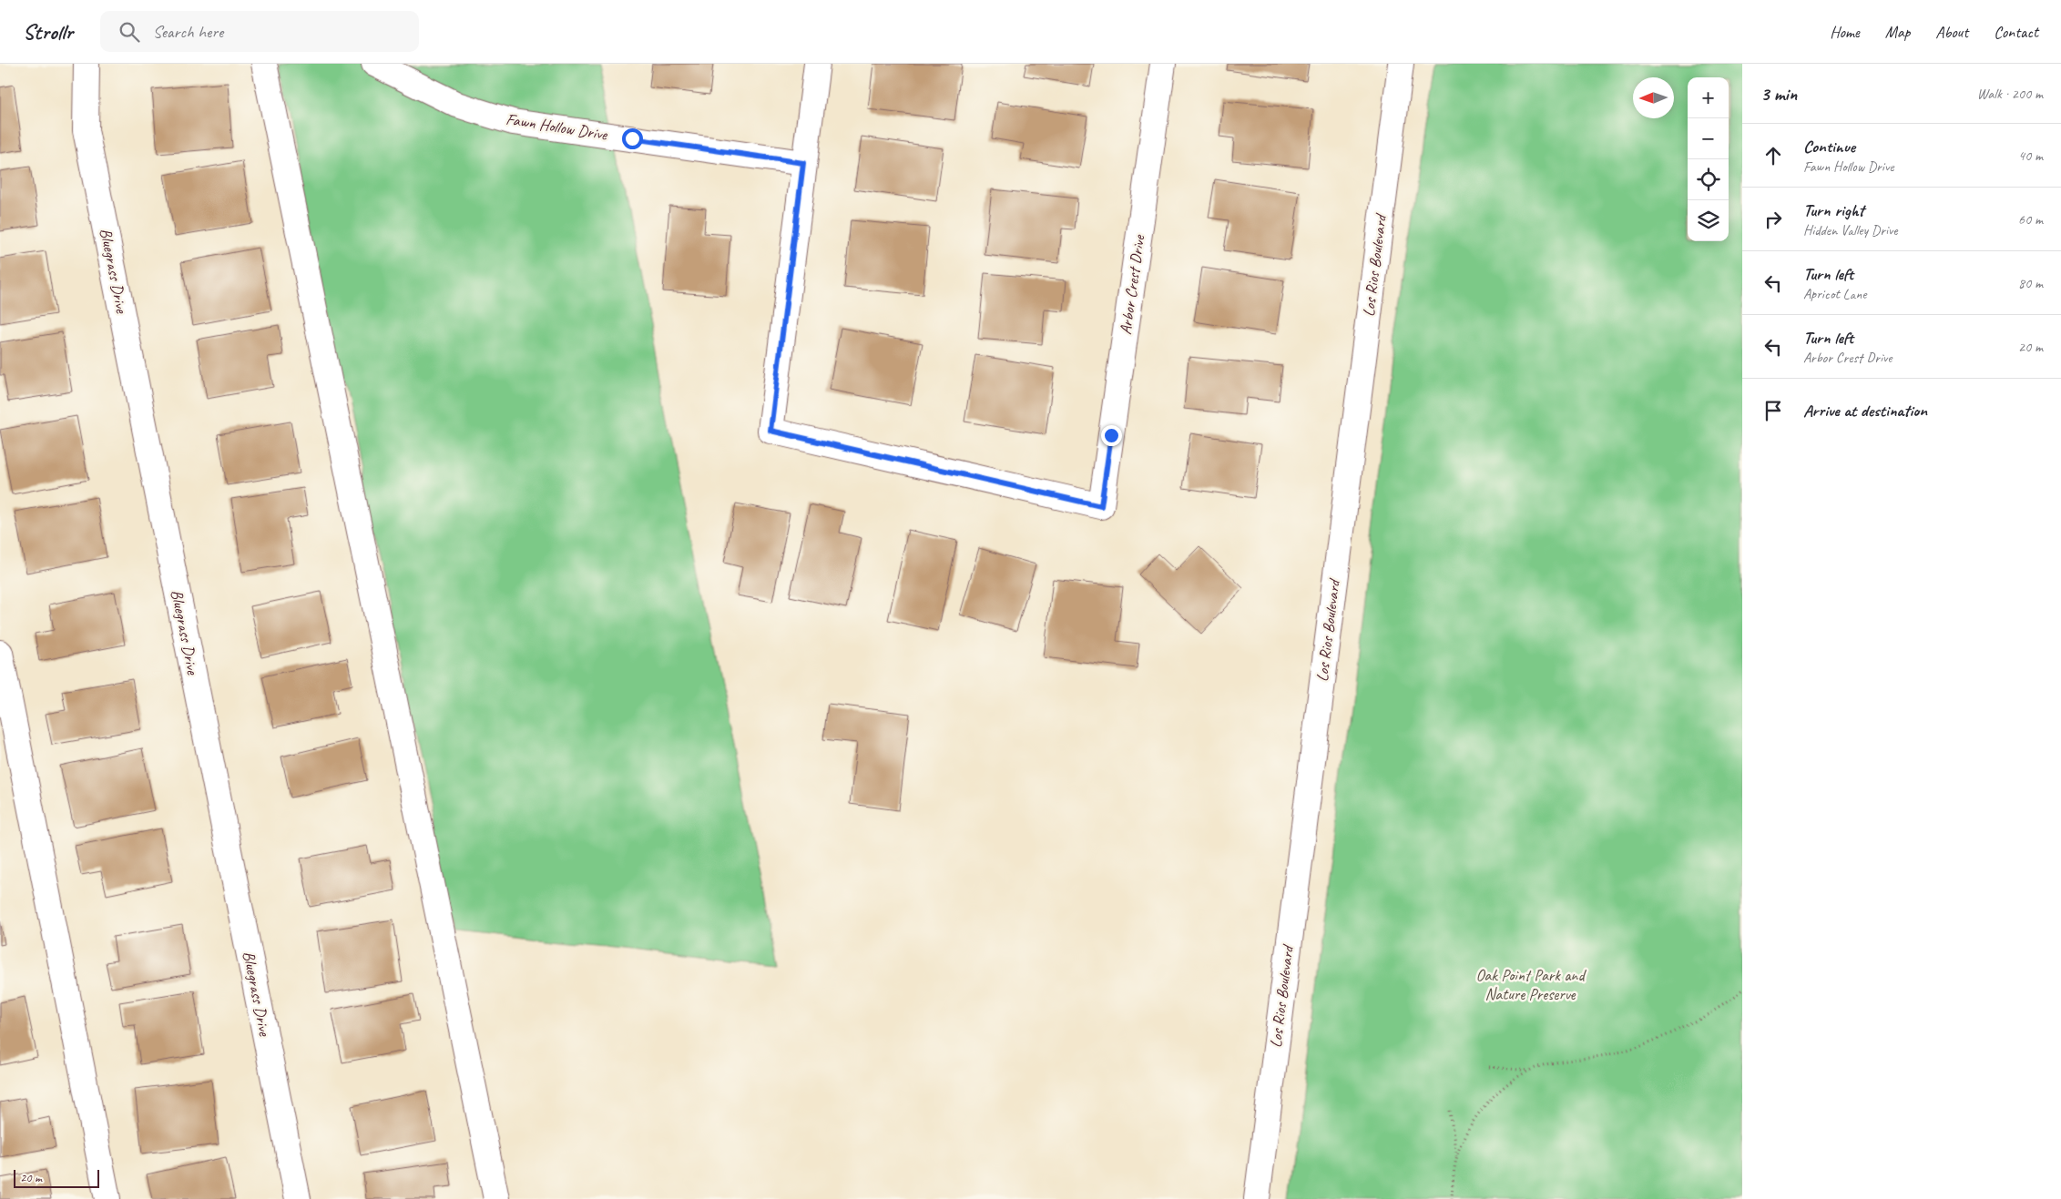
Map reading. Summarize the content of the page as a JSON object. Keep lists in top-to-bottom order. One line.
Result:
{"streets":{"street":["Fawn Hollow Drive","Los Rios Boulevard","Bluegrass Drive","Arbor Crest Drive"]},"crossings":[["Fawn Hollow Drive","Arbor Crest Drive"]],"parks":["Oak Point Park and Nature Preserve"],"scale_bar":"20 m","north":"left","page":{"header":"Strollr","search":"Search here","nav":["Home","Map","About","Contact"],"heading":["3 min","Walk · 200 m"],"map_buttons":["+","−"],"list":[["Continue","Fawn Hollow Drive","40 m"],["Turn right","Hidden Valley Drive","60 m"],["Turn left","Apricot Lane","80 m"],["Turn left","Arbor Crest Drive","20 m"],"Arrive at destination"],"scale":"20 m"}}
